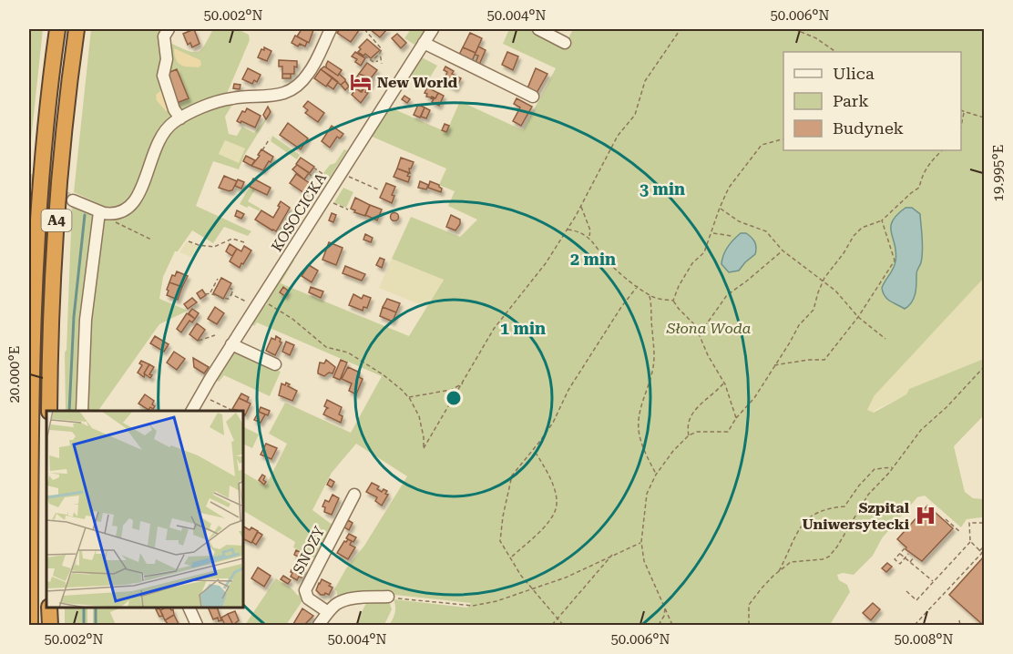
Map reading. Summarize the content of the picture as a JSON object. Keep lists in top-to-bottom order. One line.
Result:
{"streets":{"highway":["A4"],"street":["KOSOCICKA","SNOZY"]},"parks":["Słona Woda"],"places":{"hotel":["New World"],"hospital":["Szpital Uniwersytecki"]},"legend":["Ulica","Park","Budynek"],"coordinates":["50.002°N","50.004°N","50.006°N","19.995°E","20.000°E","50.008°N"],"rings":["3 min","2 min","1 min"]}
